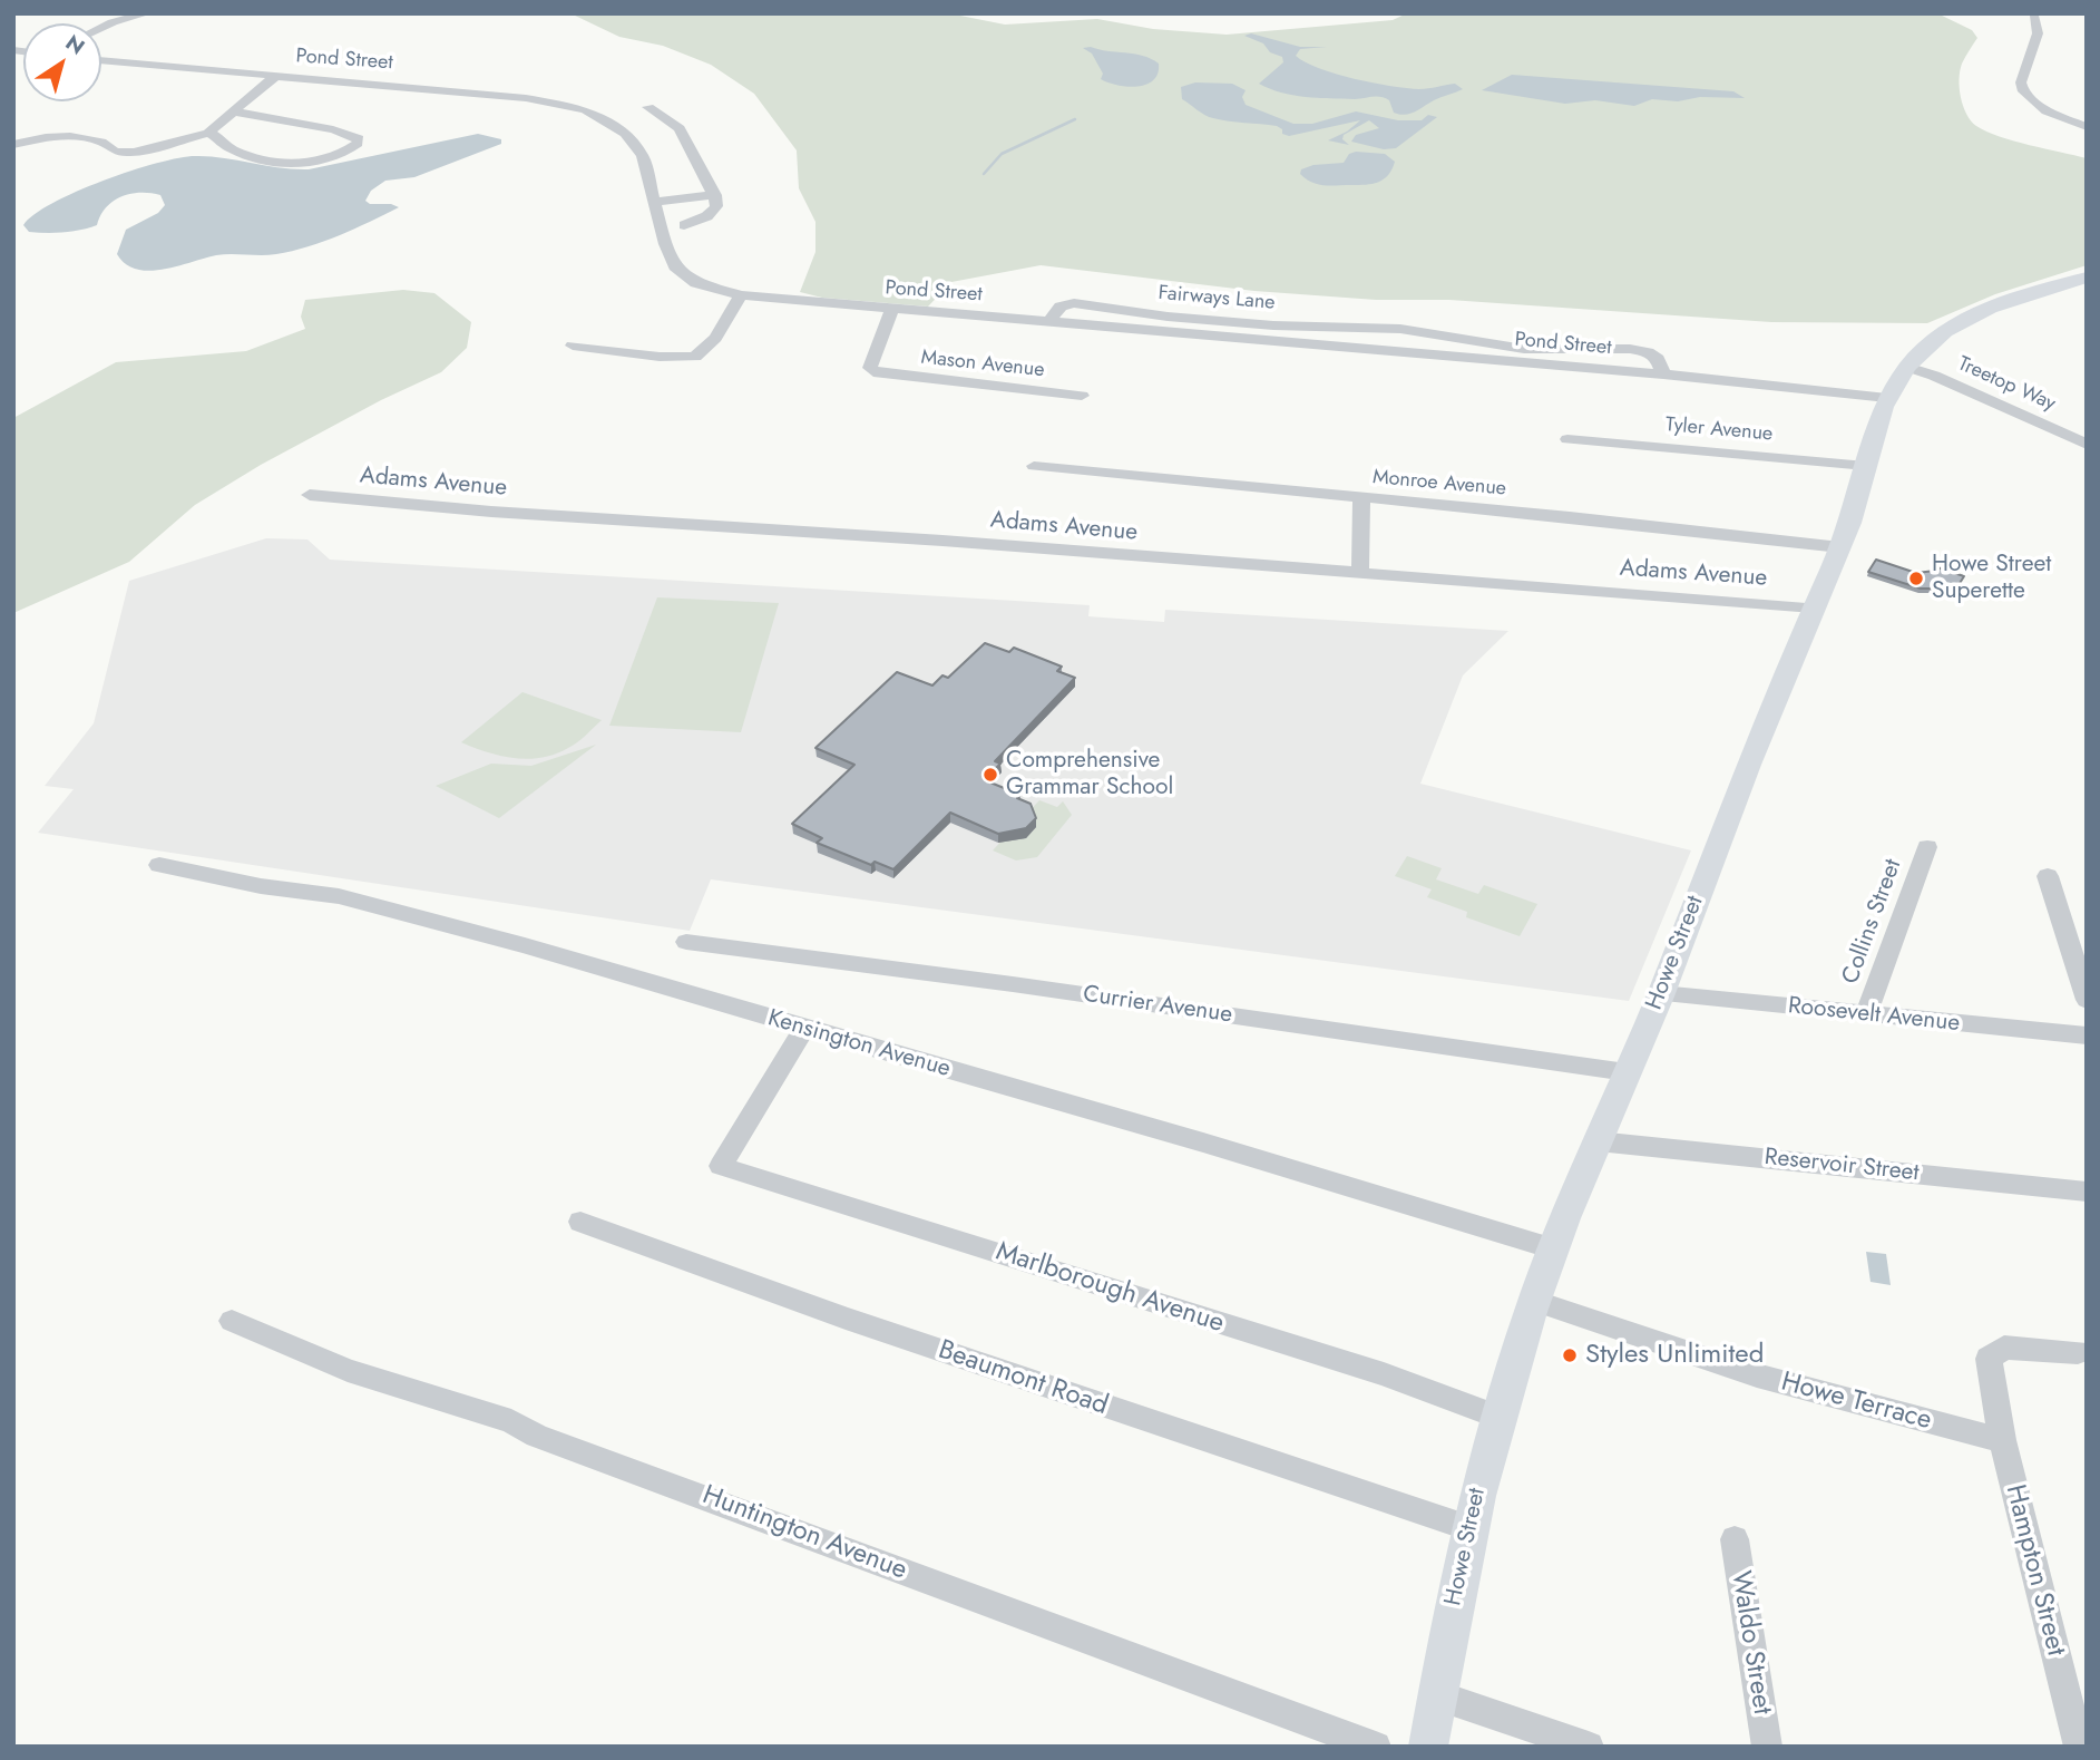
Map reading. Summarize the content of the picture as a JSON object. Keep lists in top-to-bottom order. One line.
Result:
{"streets":{"main road":["Howe Street"],"street":["Pond Street","Fairways Lane","Mason Avenue","Treetop Way","Tyler Avenue","Adams Avenue","Monroe Avenue","Collins Street","Currier Avenue","Roosevelt Avenue","Kensington Avenue","Reservoir Street","Marlborough Avenue","Beaumont Road","Howe Terrace","Huntington Avenue","Hampton Street","Waldo Street"]},"crossings":[["Pond Street","Fairways Lane"],["Pond Street","Mason Avenue"],["Pond Street","Howe Street"],["Treetop Way","Howe Street"],["Tyler Avenue","Howe Street"],["Adams Avenue","Howe Street"],["Monroe Avenue","Howe Street"],["Collins Street","Roosevelt Avenue"],["Howe Street","Currier Avenue"],["Howe Street","Roosevelt Avenue"],["Howe Street","Kensington Avenue"],["Howe Street","Reservoir Street"],["Howe Street","Marlborough Avenue"],["Howe Street","Beaumont Road"],["Howe Street","Howe Terrace"],["Kensington Avenue","Marlborough Avenue"],["Howe Terrace","Hampton Street"]],"places":["Howe Street Superette","Comprehensive Grammar School","Styles Unlimited"],"north":"top right"}
